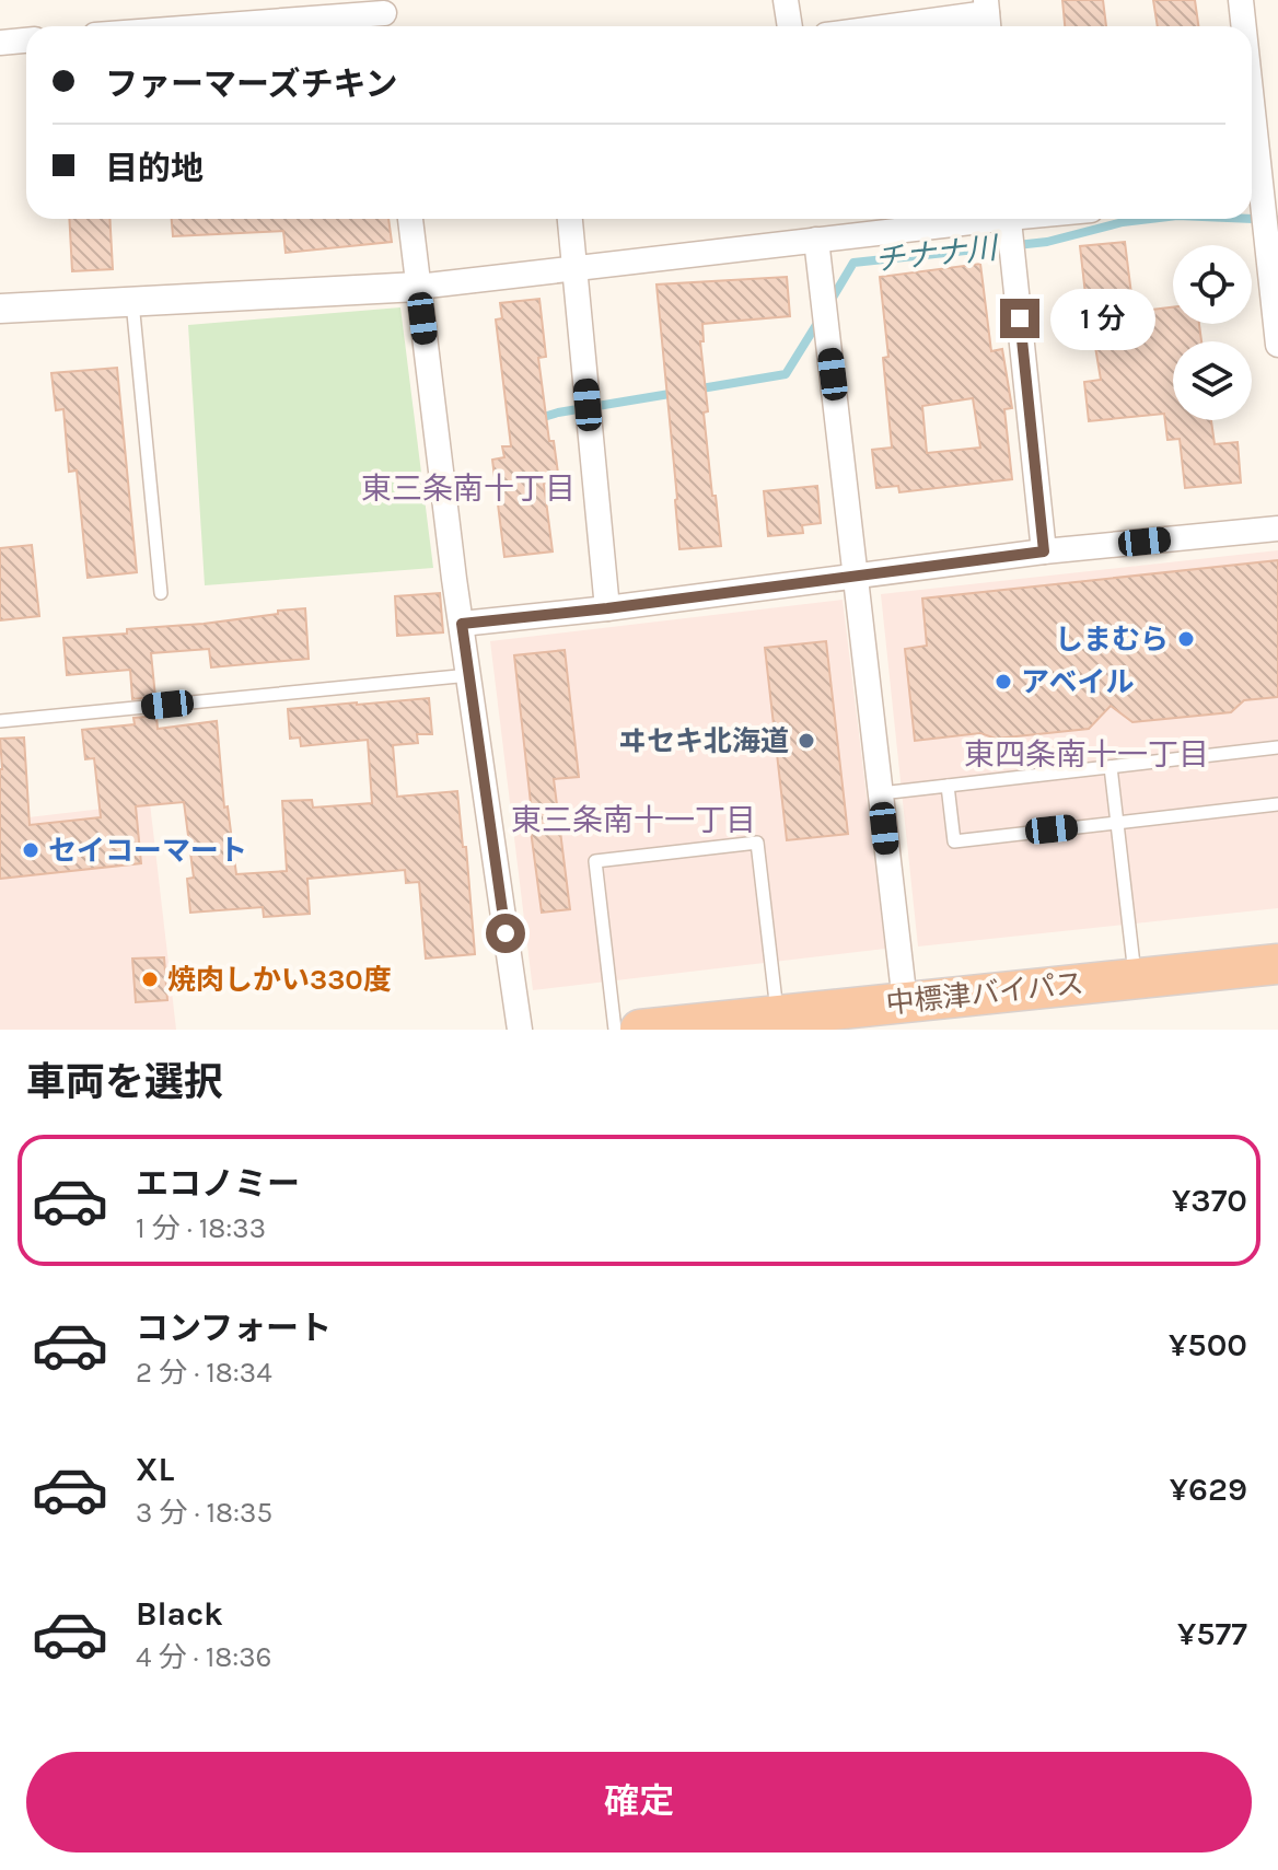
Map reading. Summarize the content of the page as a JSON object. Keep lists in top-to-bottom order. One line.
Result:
{"streets":{"highway":["中標津バイパス"]},"districts":["東三条南十丁目","東四条南十一丁目","東三条南十一丁目"],"water":["チナナ川"],"places":["しまむら","アベイル","ヰセキ北海道","セイコーマート","焼肉しかい330度"],"page":{"banner":["ファーマーズチキン","目的地"],"bubble":"1 分","heading":"車両を選択","list":[{"name":"エコノミー","note":"1 分 · 18:33","value":"¥370"},{"name":"コンフォート","note":"2 分 · 18:34","value":"¥500"},{"name":"XL","note":"3 分 · 18:35","value":"¥629"},{"name":"Black","note":"4 分 · 18:36","value":"¥577"}],"buttons":"確定"}}
